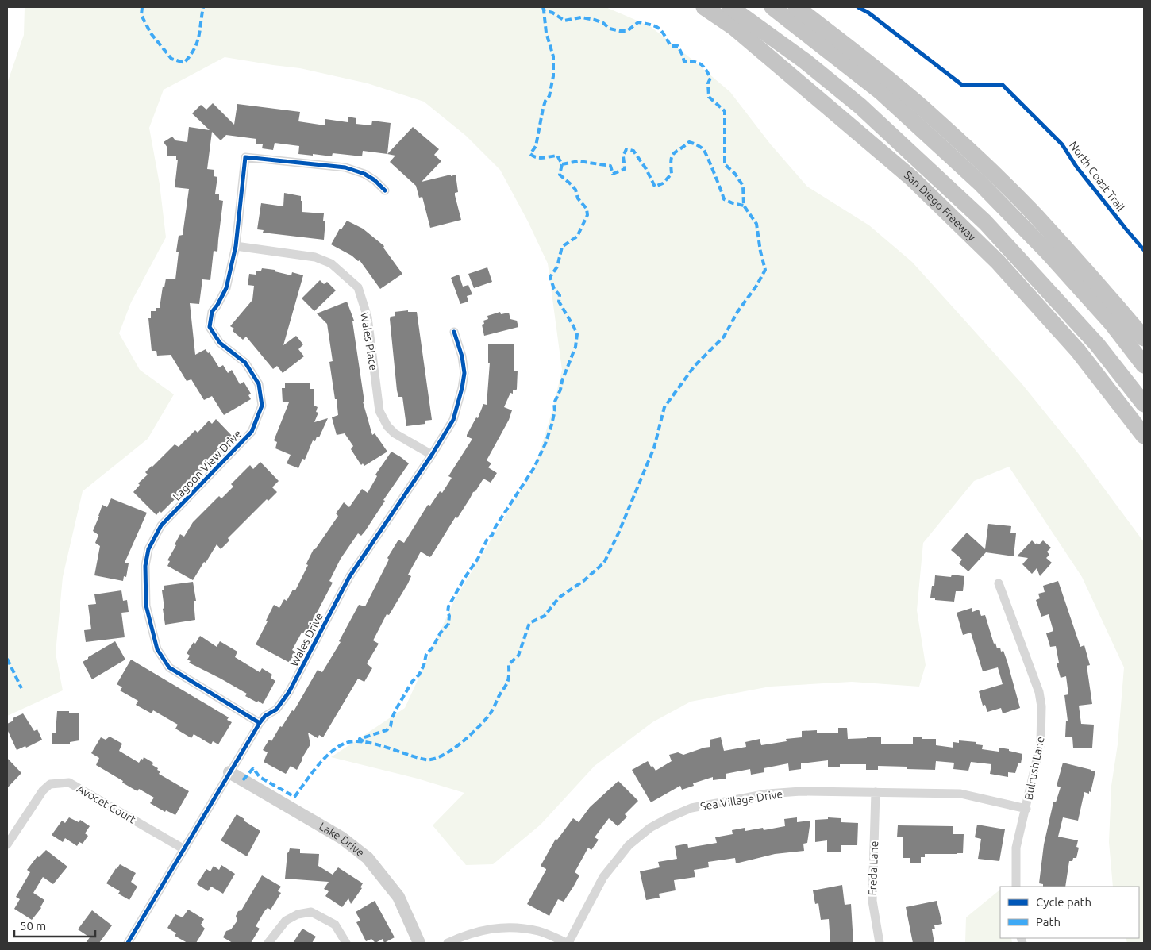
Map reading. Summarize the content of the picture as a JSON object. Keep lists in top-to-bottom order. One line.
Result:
{"streets":{"highway":["San Diego Freeway"],"street":["Wales Place","Lagoon View Drive","Wales Drive","Bulrush Lane","Sea Village Drive","Avocet Court","Lake Drive","Freda Lane"],"cycle path":["North Coast Trail"]},"crossings":[["Wales Place","Lagoon View Drive"],["Wales Place","Wales Drive"],["Lagoon View Drive","Wales Drive"],["Wales Drive","Avocet Court"],["Wales Drive","Lake Drive"],["Bulrush Lane","Sea Village Drive"],["Sea Village Drive","Freda Lane"]],"legend":["Cycle path","Path"],"scale_bar":"50 m"}
